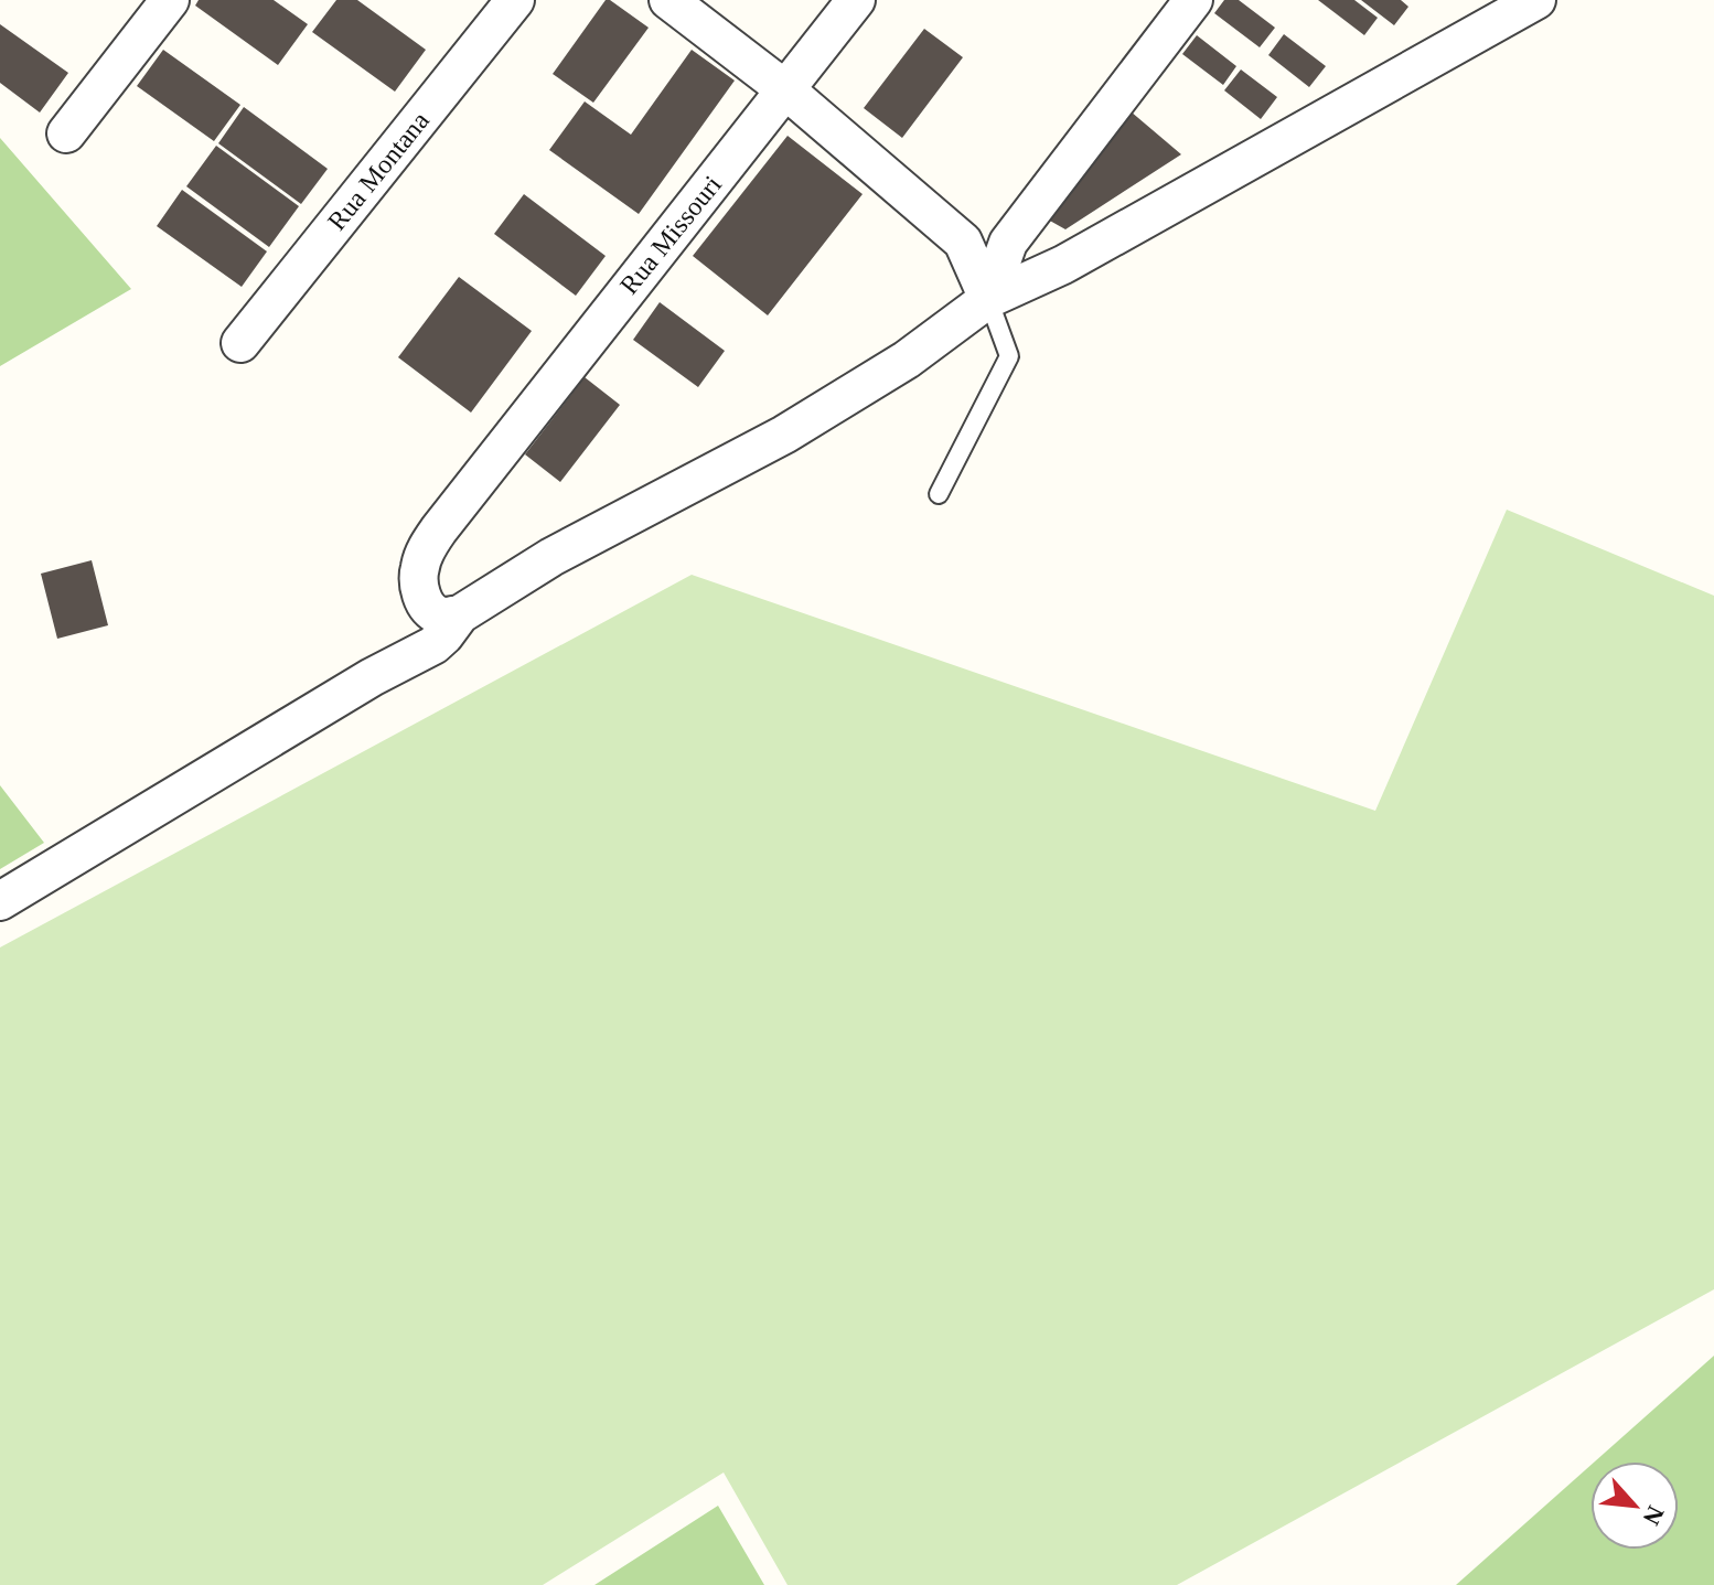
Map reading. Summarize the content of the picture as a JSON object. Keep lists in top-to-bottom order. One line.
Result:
{"streets":{"street":["Rua Montana","Rua Missouri"]},"north":"bottom right"}
